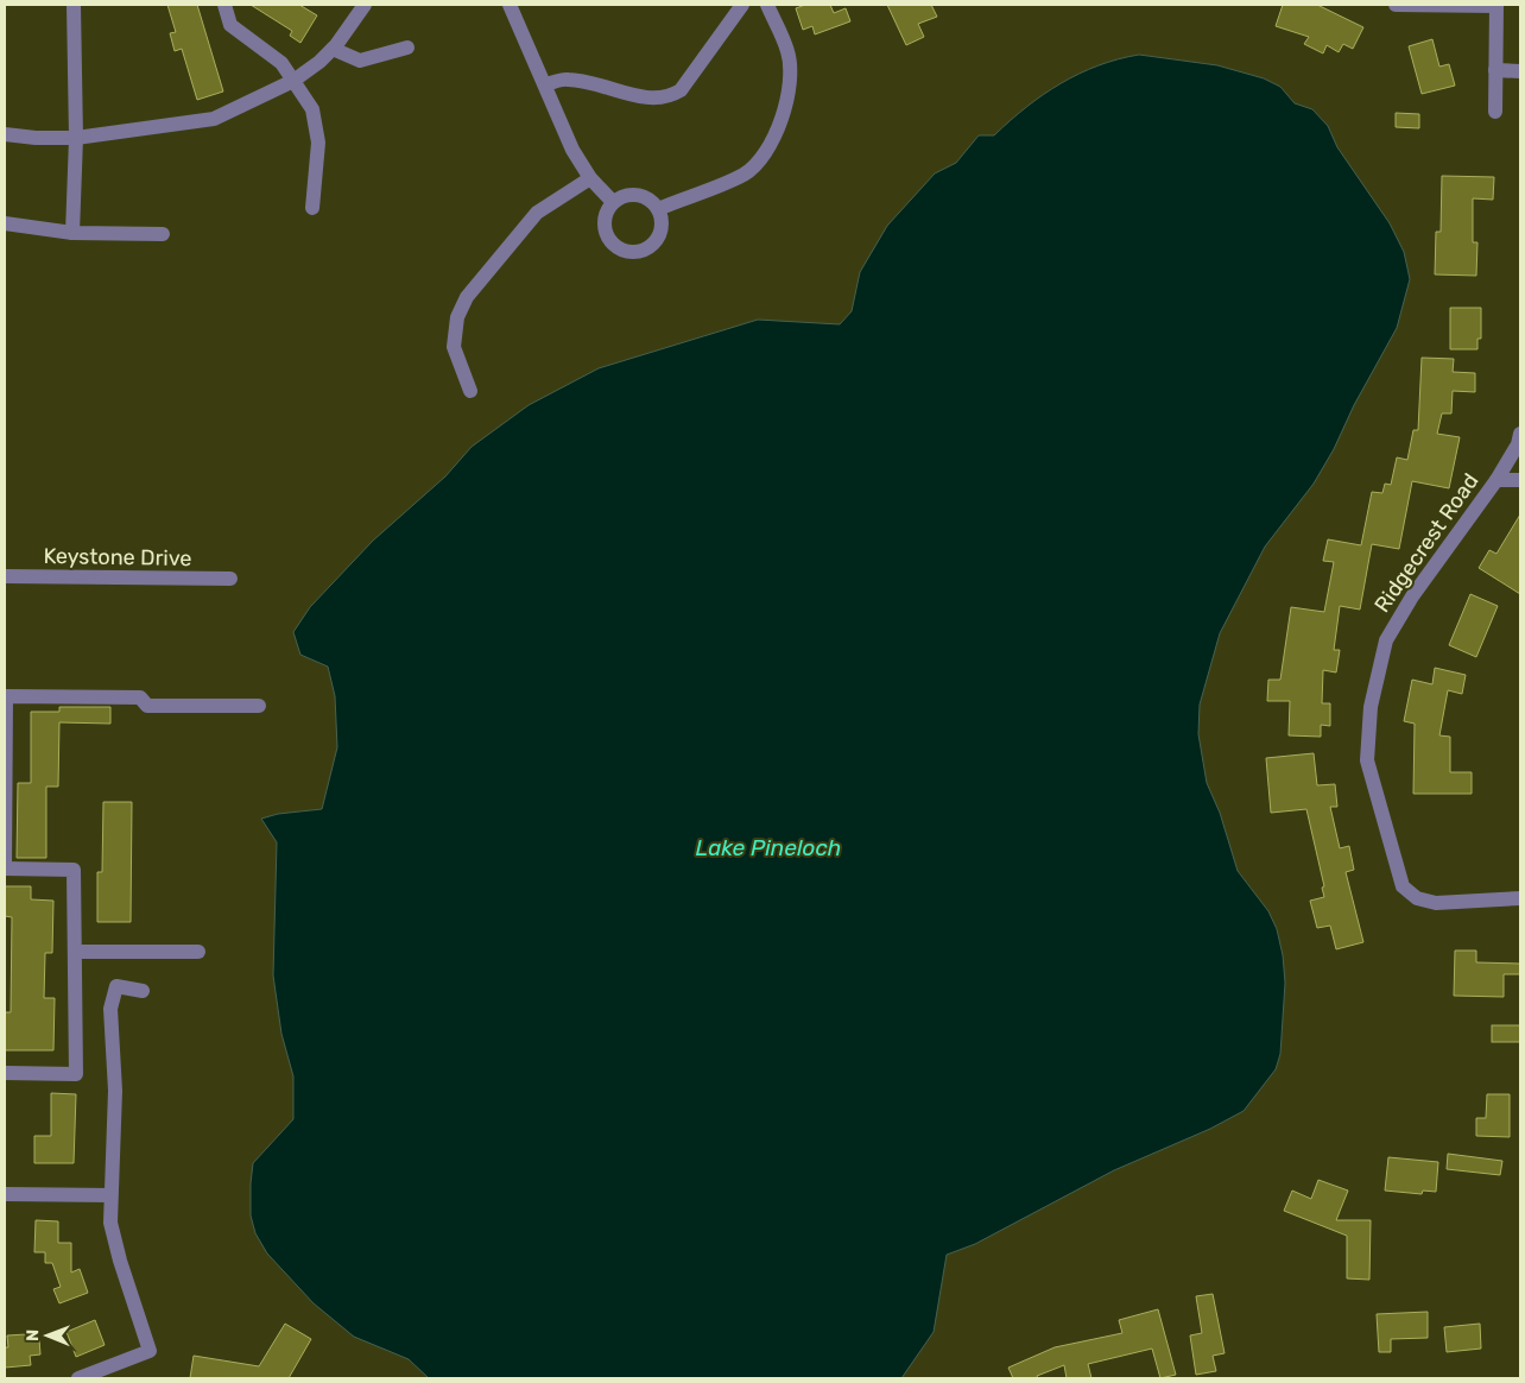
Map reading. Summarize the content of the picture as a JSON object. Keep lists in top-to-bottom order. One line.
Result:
{"streets":{"street":["Ridgecrest Road","Keystone Drive"]},"water":["Lake Pineloch"],"north":"left"}
